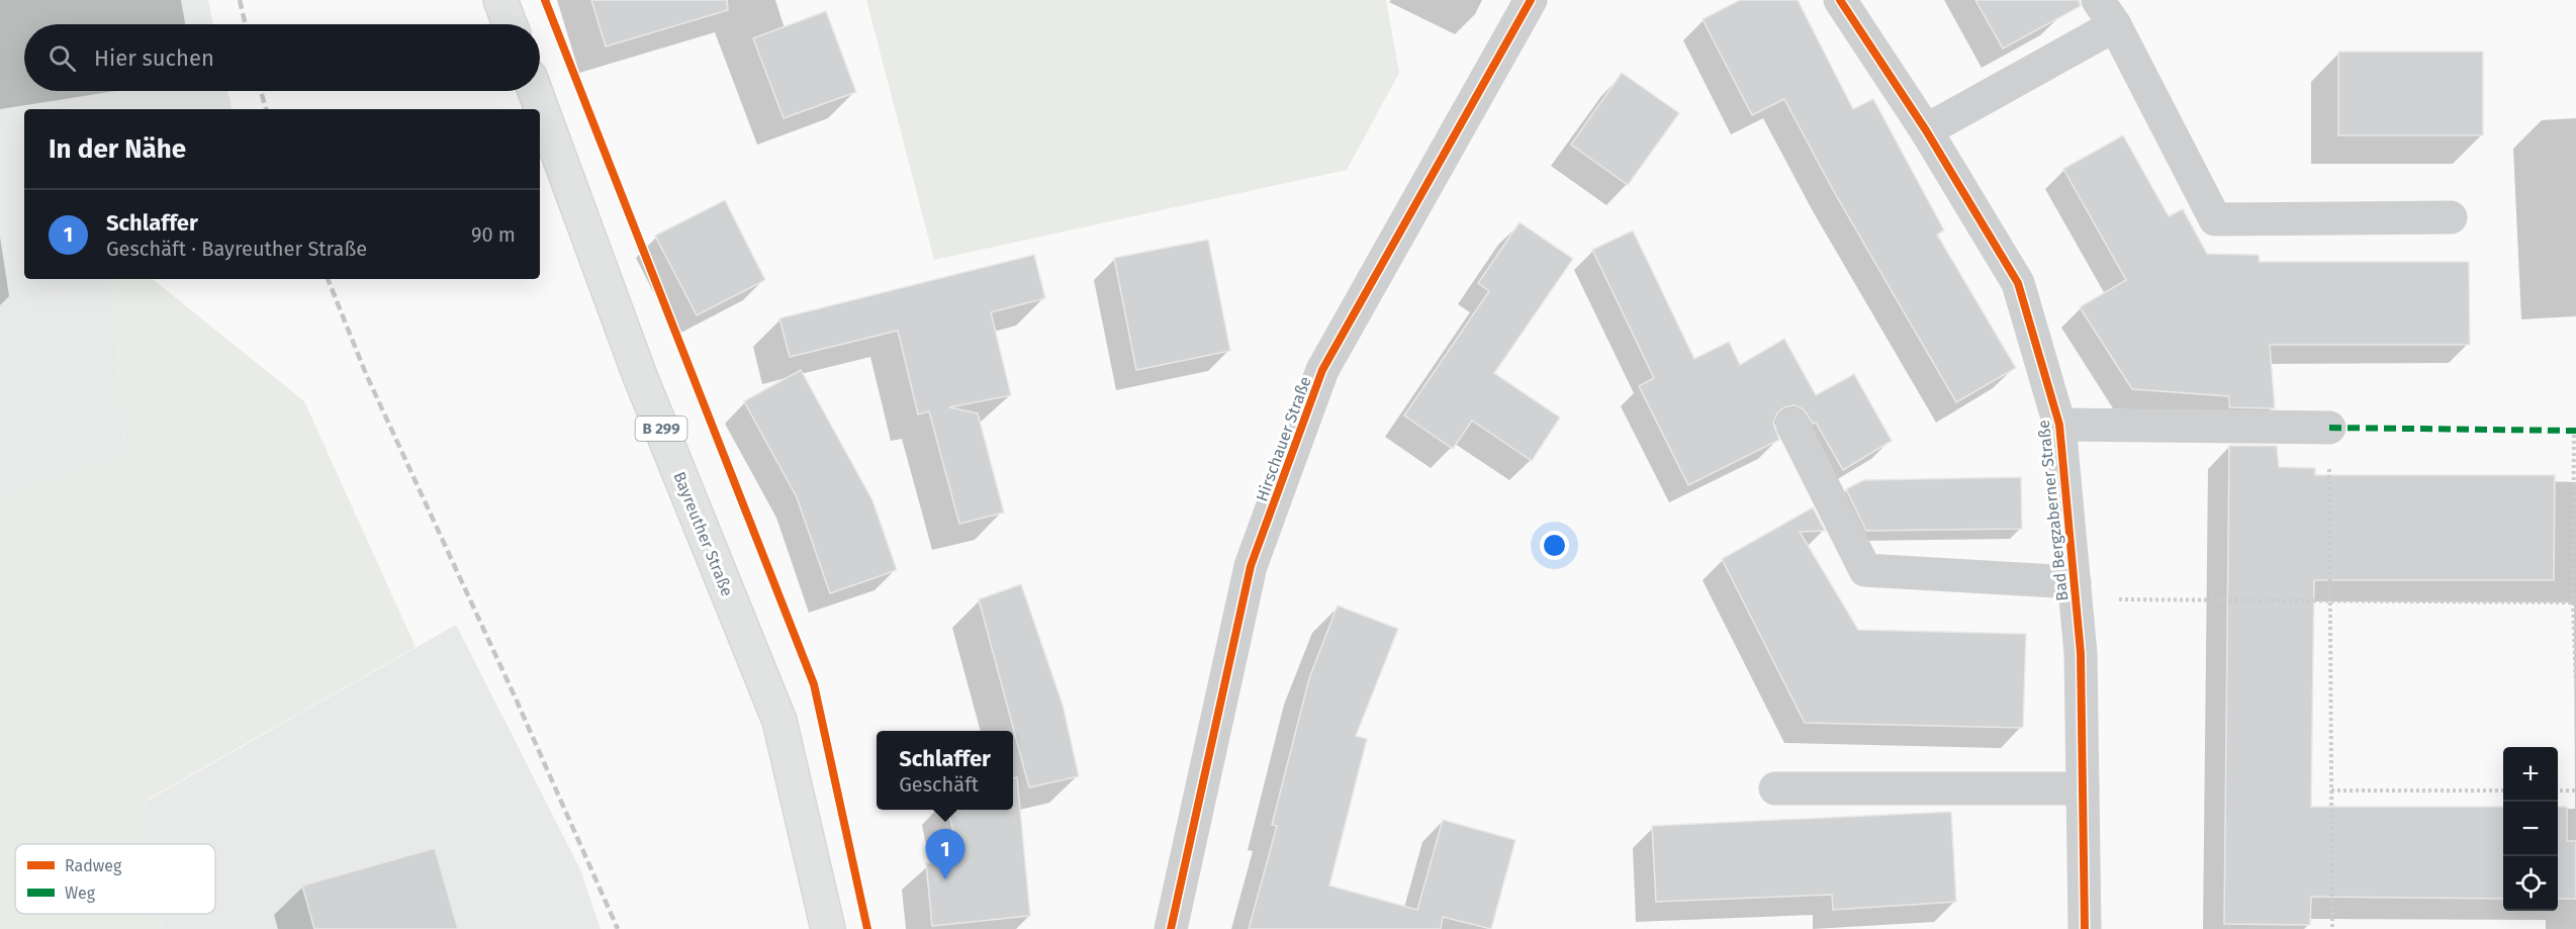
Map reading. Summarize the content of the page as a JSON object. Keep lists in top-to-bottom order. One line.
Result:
{"streets":{"main road":["B 299","Bayreuther Straße"],"street":["Hirschauer Straße","Bad Bergzaberner Straße"]},"legend":["Radweg","Weg"],"page":{"search":"Hier suchen","heading":"In der Nähe","list":[{"mark":"1","name":"Schlaffer","note":"Geschäft · Bayreuther Straße","value":"90 m"}],"popup":["Schlaffer","Geschäft"],"map_buttons":["+","−"],"pins":"1"}}
